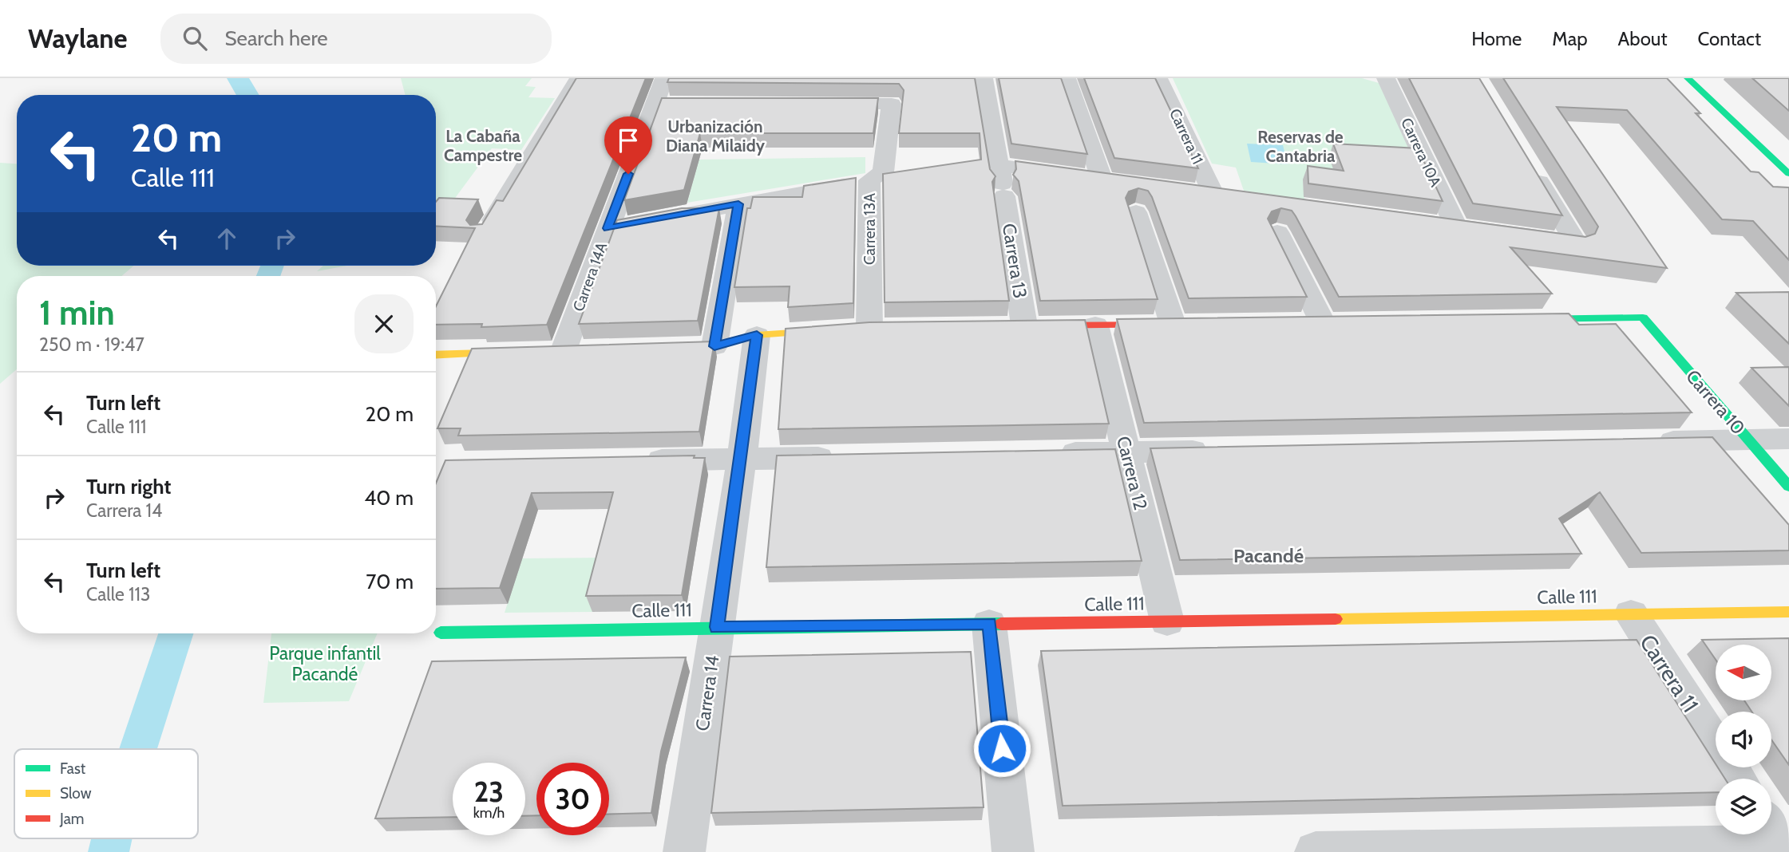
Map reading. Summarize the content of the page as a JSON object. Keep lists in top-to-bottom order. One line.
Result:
{"streets":{"street":["Carrera 11","Carrera 10A","Carrera 13A","Carrera 13","Carrera 14A","Carrera 10","Carrera 12","Calle 111","Carrera 14"]},"crossings":[["Carrera 11","Calle 111"],["Carrera 12","Calle 111"],["Calle 111","Carrera 14"]],"districts":["Urbanización Diana Milaidy","La Cabaña Campestre","Reservas de Cantabria","Pacandé"],"parks":["Parque infantil Pacandé"],"legend":["Fast","Slow","Jam"],"north":"left","page":{"header":"Waylane","search":"Search here","nav":["Home","Map","About","Contact"],"turn":["20 m","Calle 111"],"heading":["1 min","250 m · 19:47"],"list":[{"name":"Turn left","note":"Calle 111","value":"20 m"},{"name":"Turn right","note":"Carrera 14","value":"40 m"},{"name":"Turn left","note":"Calle 113","value":"70 m"}],"speed":"23 km/h","limit":"30"}}
